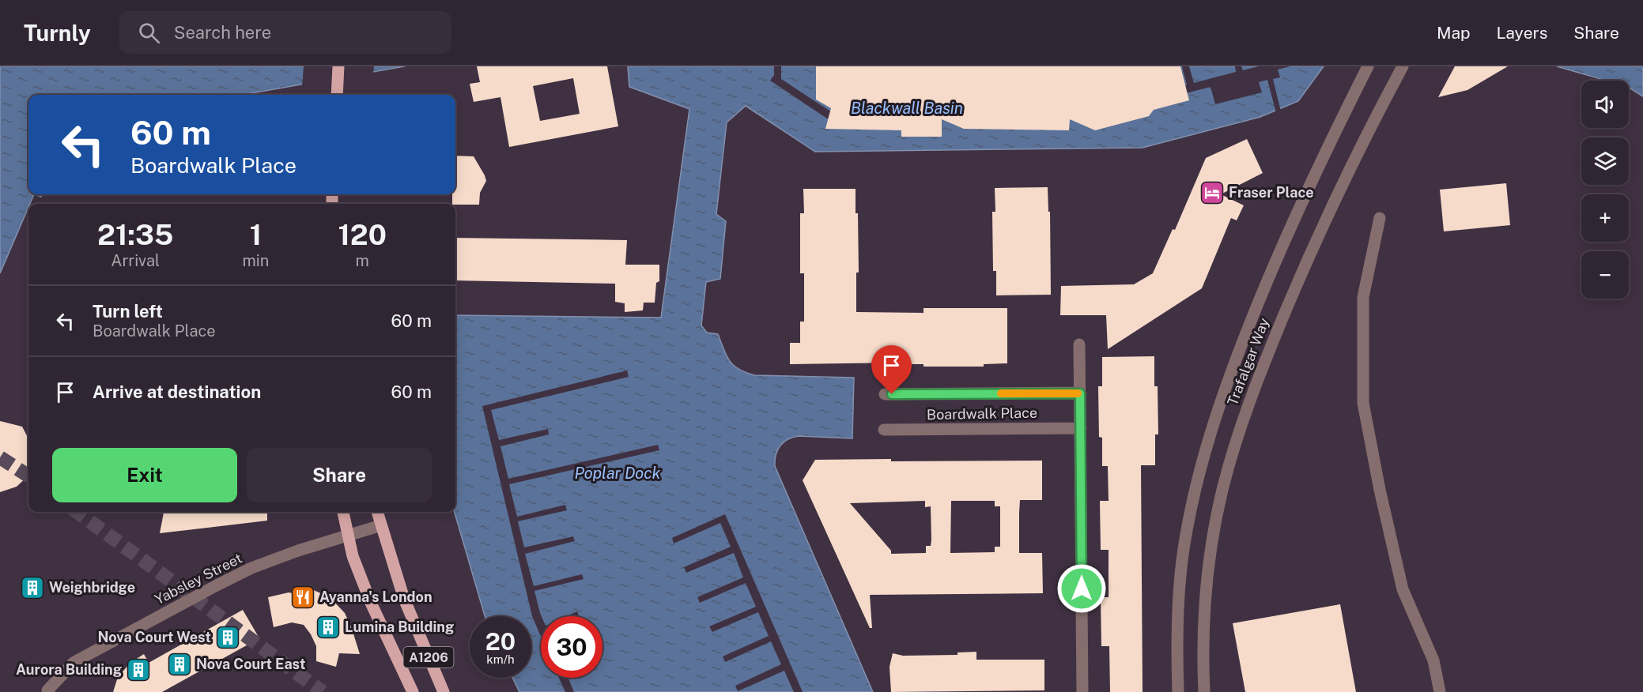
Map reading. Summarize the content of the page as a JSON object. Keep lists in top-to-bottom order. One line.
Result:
{"streets":{"main road":["A1206"],"street":["Trafalgar Way","Boardwalk Place","Yabsley Street"]},"crossings":[["Yabsley Street","A1206"]],"water":["Blackwall Basin","Poplar Dock"],"places":{"hotel":["Fraser Place"],"building":["Weighbridge","Lumina Building","Nova Court West","Nova Court East","Aurora Building"],"restaurant":["Ayanna's London"]},"page":{"header":"Turnly","search":"Search here","nav":["Map","Layers","Share"],"map_buttons":["+","−"],"turn":["60 m","Boardwalk Place"],"eta":["21:35","Arrival","1","min","120","m"],"list":[{"name":"Turn left","note":"Boardwalk Place","value":"60 m"},{"name":"Arrive at destination","value":"60 m"}],"buttons":["Exit","Share"],"speed":"20 km/h","limit":"30"}}
